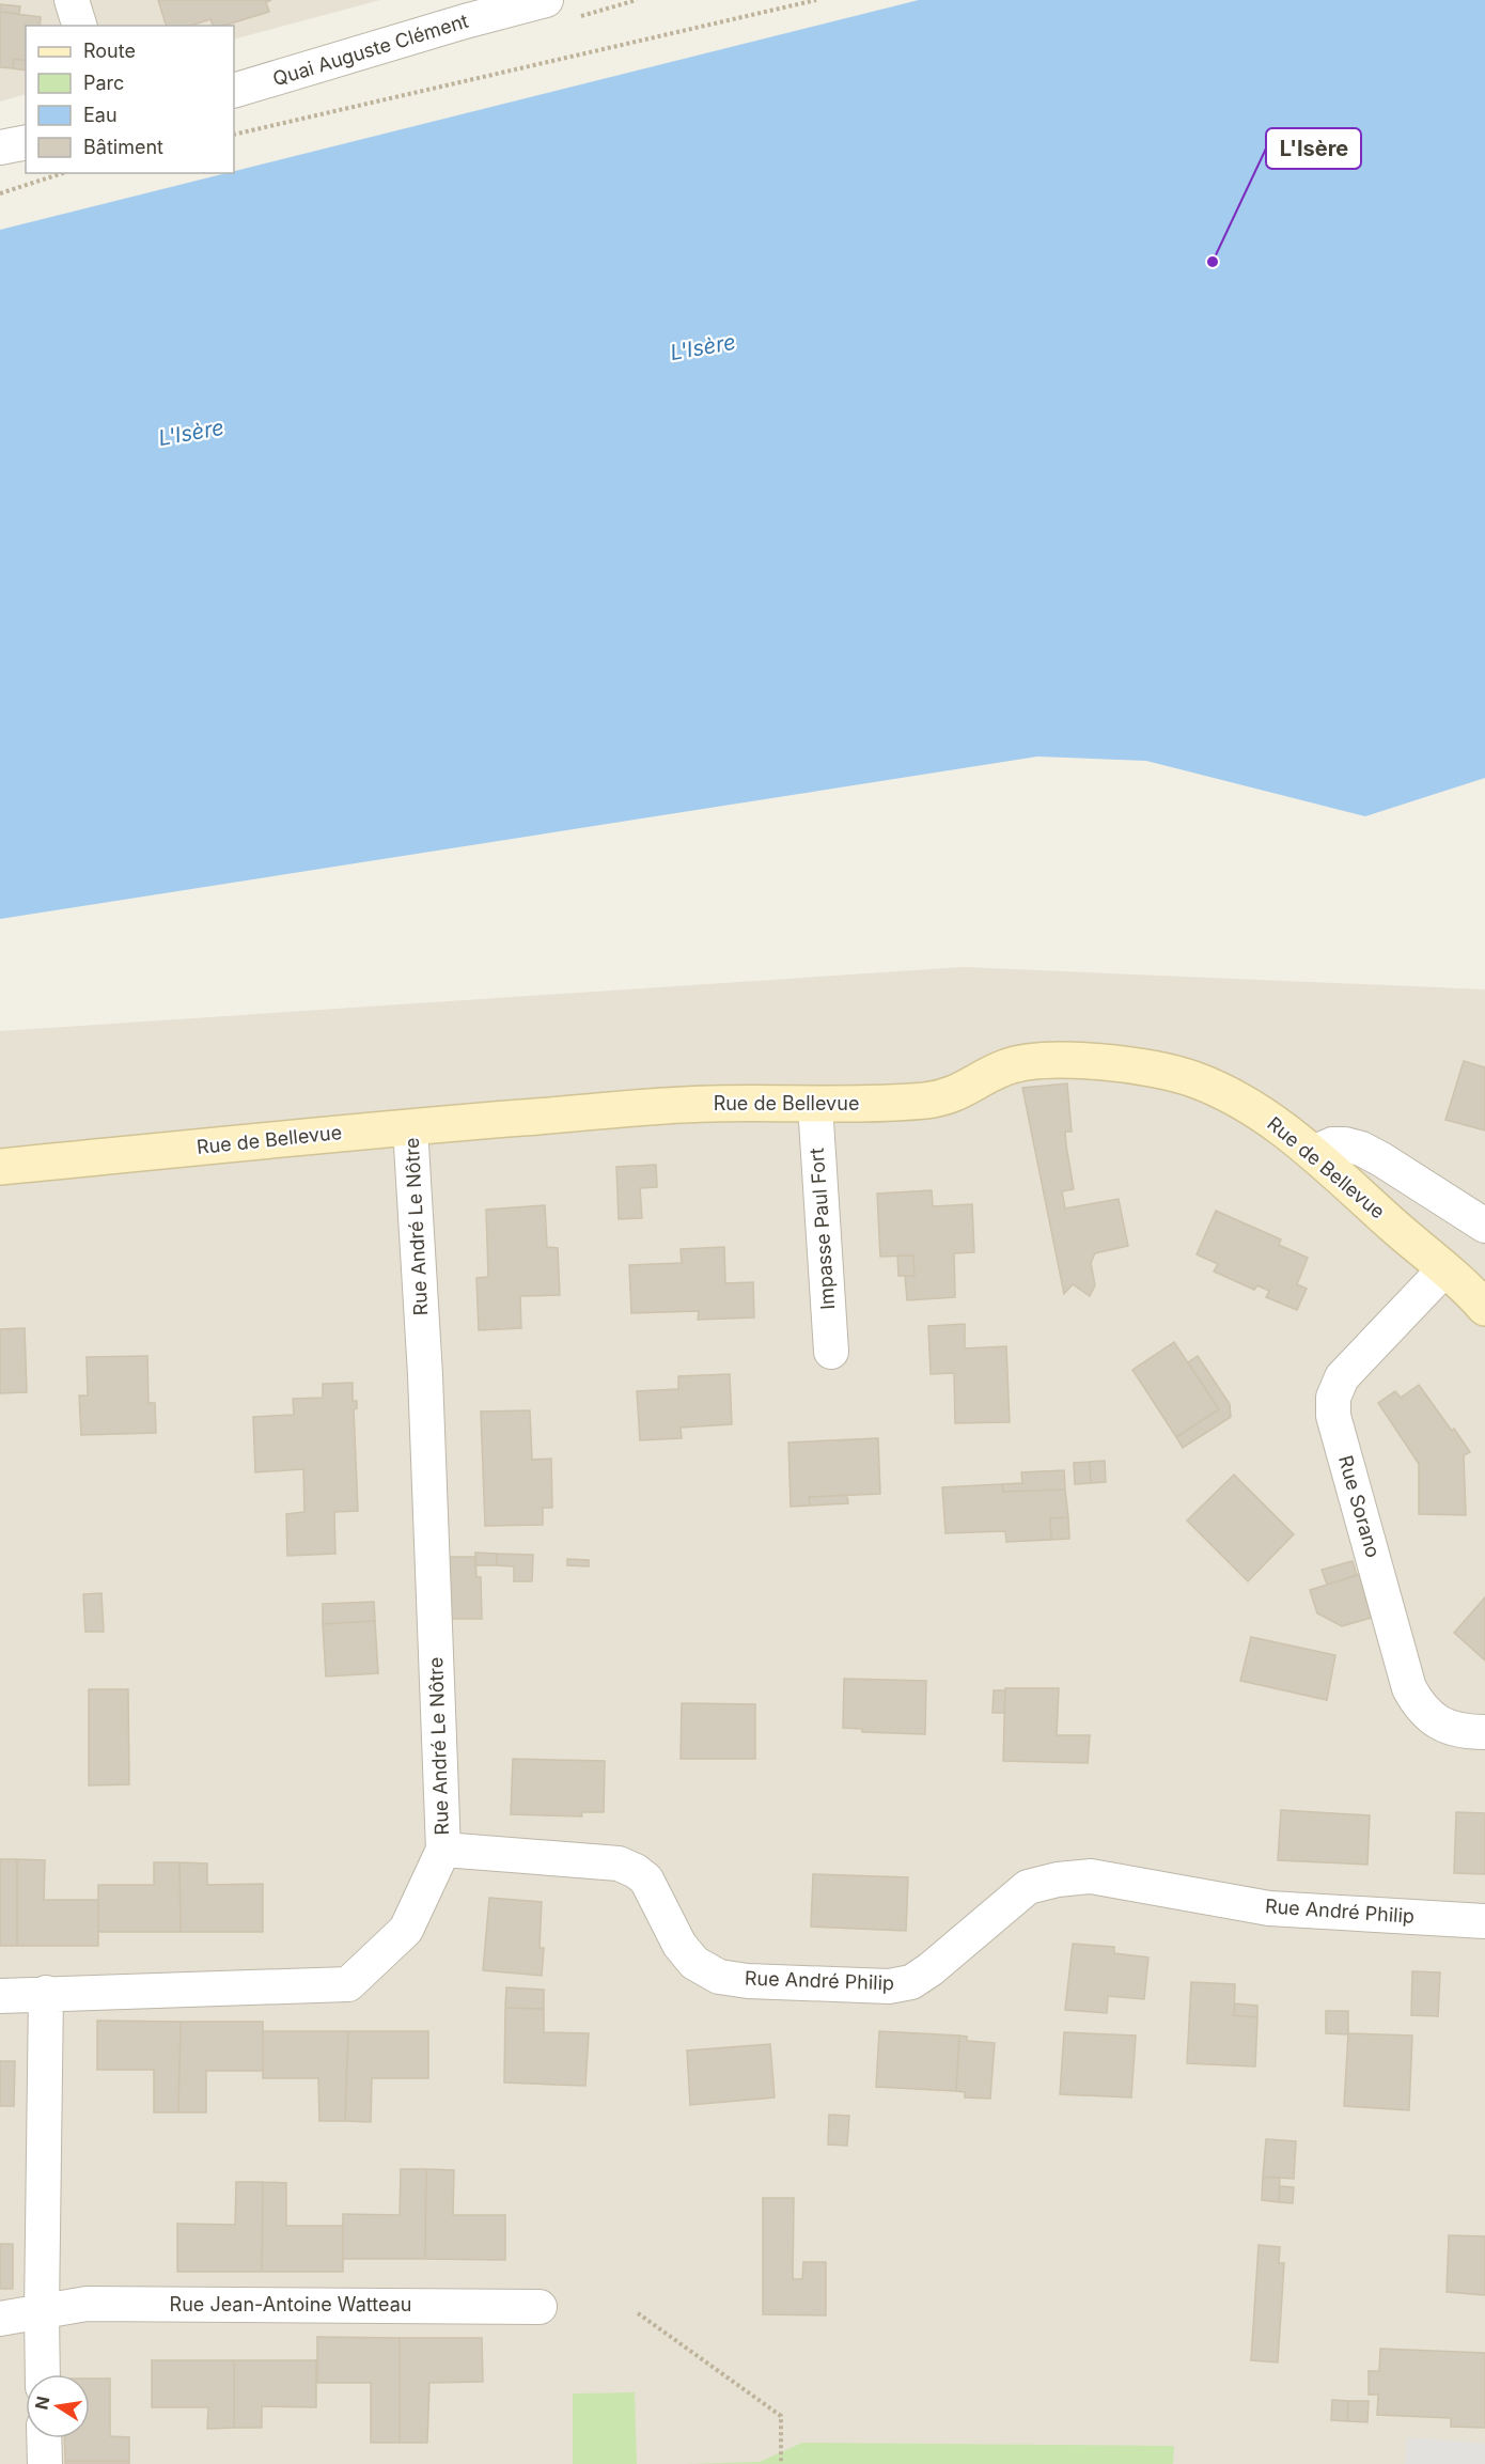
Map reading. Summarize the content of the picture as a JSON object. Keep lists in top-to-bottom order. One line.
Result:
{"streets":{"street":["Quai Auguste Clément","Rue de Bellevue","Rue André Le Nôtre","Impasse Paul Fort","Rue Sorano","Rue André Philip","Rue Jean-Antoine Watteau"]},"crossings":[["Rue de Bellevue","Rue André Le Nôtre"],["Rue de Bellevue","Impasse Paul Fort"],["Rue de Bellevue","Rue Sorano"],["Rue André Le Nôtre","Rue André Philip"]],"water":["L'Isère"],"places":["L'Isère"],"legend":["Route","Parc","Eau","Bâtiment"],"north":"left"}
